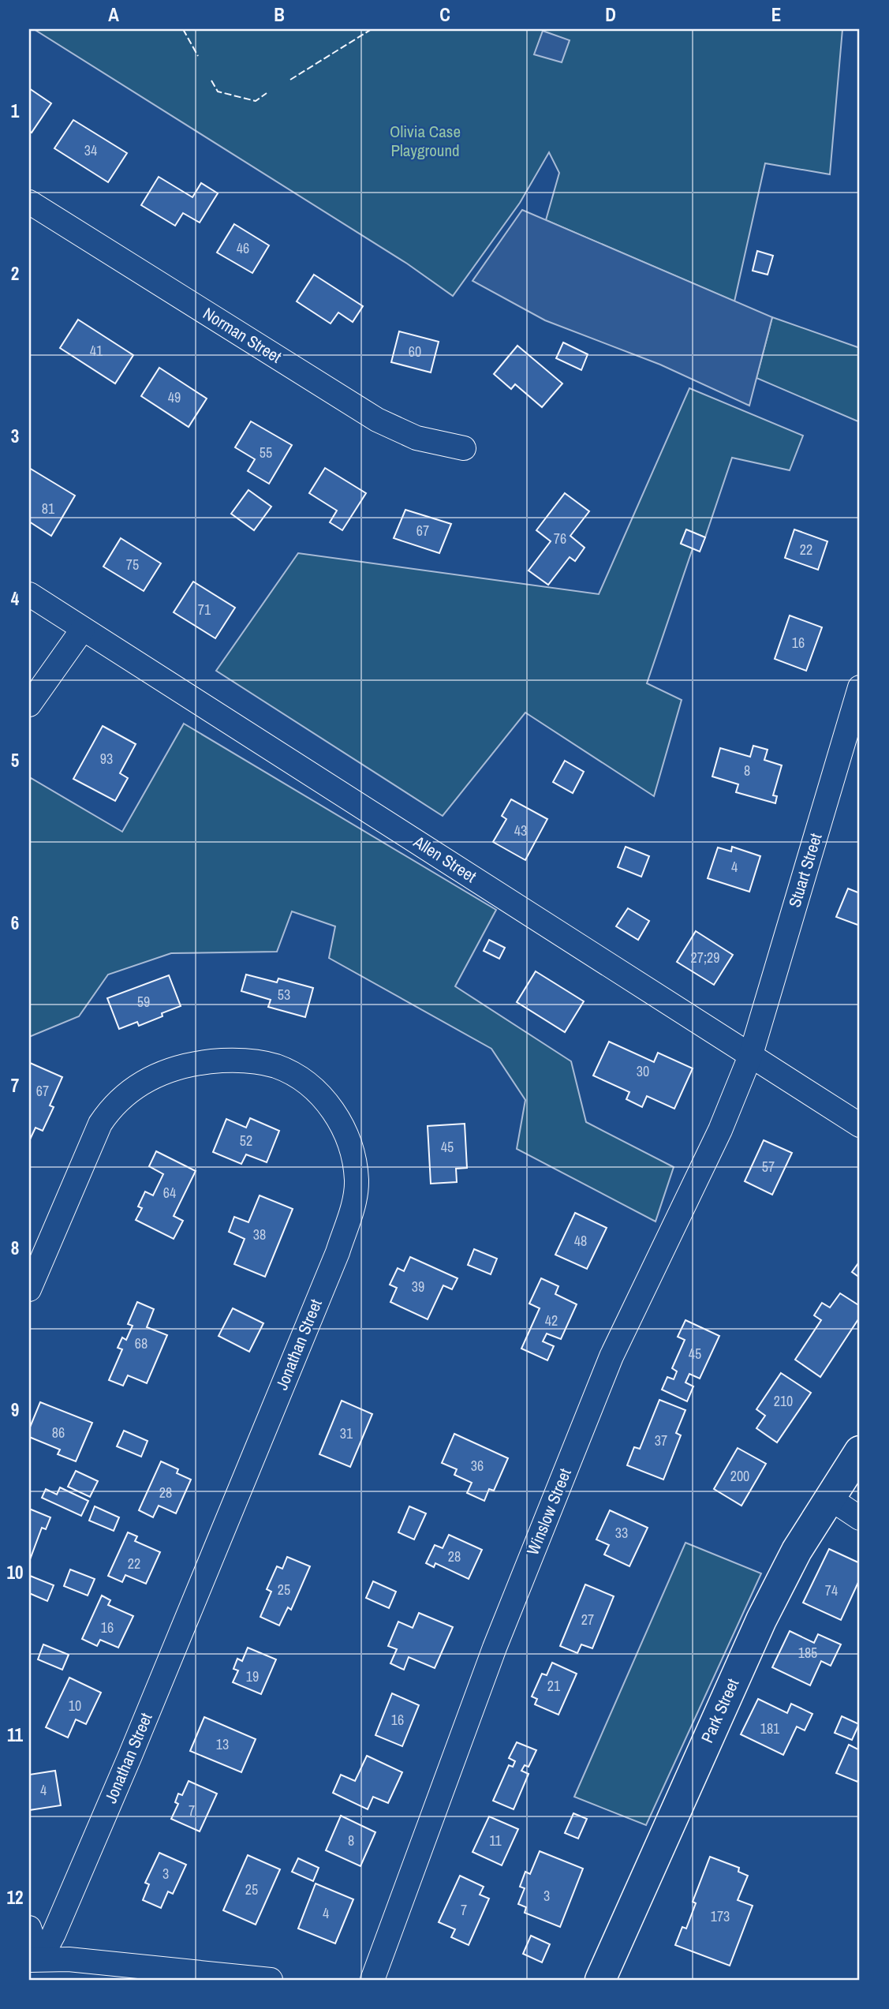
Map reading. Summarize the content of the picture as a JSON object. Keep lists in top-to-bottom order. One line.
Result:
{"streets":{"street":["Norman Street","Allen Street","Stuart Street","Jonathan Street","Winslow Street","Park Street"]},"crossings":[["Allen Street","Stuart Street"],["Allen Street","Winslow Street"],["Stuart Street","Winslow Street"]],"parks":["Olivia Case Playground"],"house_numbers":["34","46","41","60","49","55","81","67","76","22","75","71","16","93","8","43","4","27;29","53","59","30","67","52","45","57","64","38","48","39","42","68","45","210","86","31","37","36","200","28","33","28","22","25","74","27","16","185","19","21","10","16","181","13","4","7","8","11","3","25","3","7","4","173"],"grid":{"columns":["A","B","C","D","E"],"rows":["1","2","3","4","5","6","7","8","9","10","11","12"]}}
